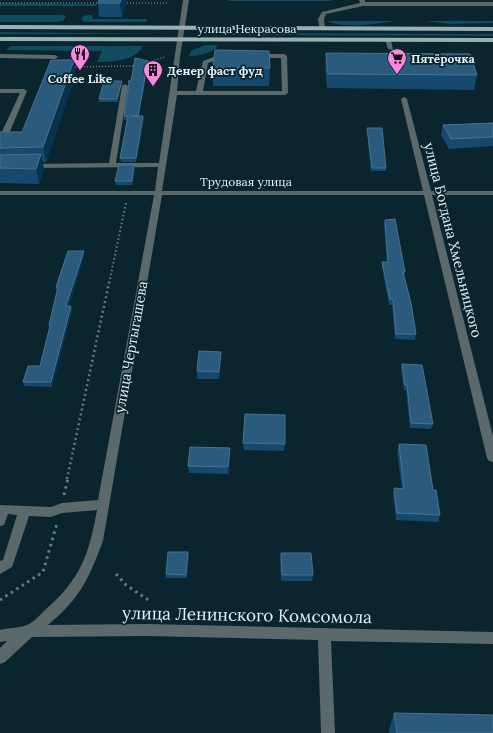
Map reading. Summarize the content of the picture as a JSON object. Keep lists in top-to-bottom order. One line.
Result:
{"streets":{"main road":["улица Некрасова"],"street":["Трудовая улица","улица Богдана Хмельницкого","улица Чертыгашева","улица Ленинского Комсомола"]},"crossings":[["улица Некрасова","улица Чертыгашева"],["Трудовая улица","улица Богдана Хмельницкого"],["Трудовая улица","улица Чертыгашева"],["улица Чертыгашева","улица Ленинского Комсомола"]],"places":{"restaurant":["Coffee Like"],"supermarket":["Пятёрочка"],"building":["Денер фаст фуд"]}}
